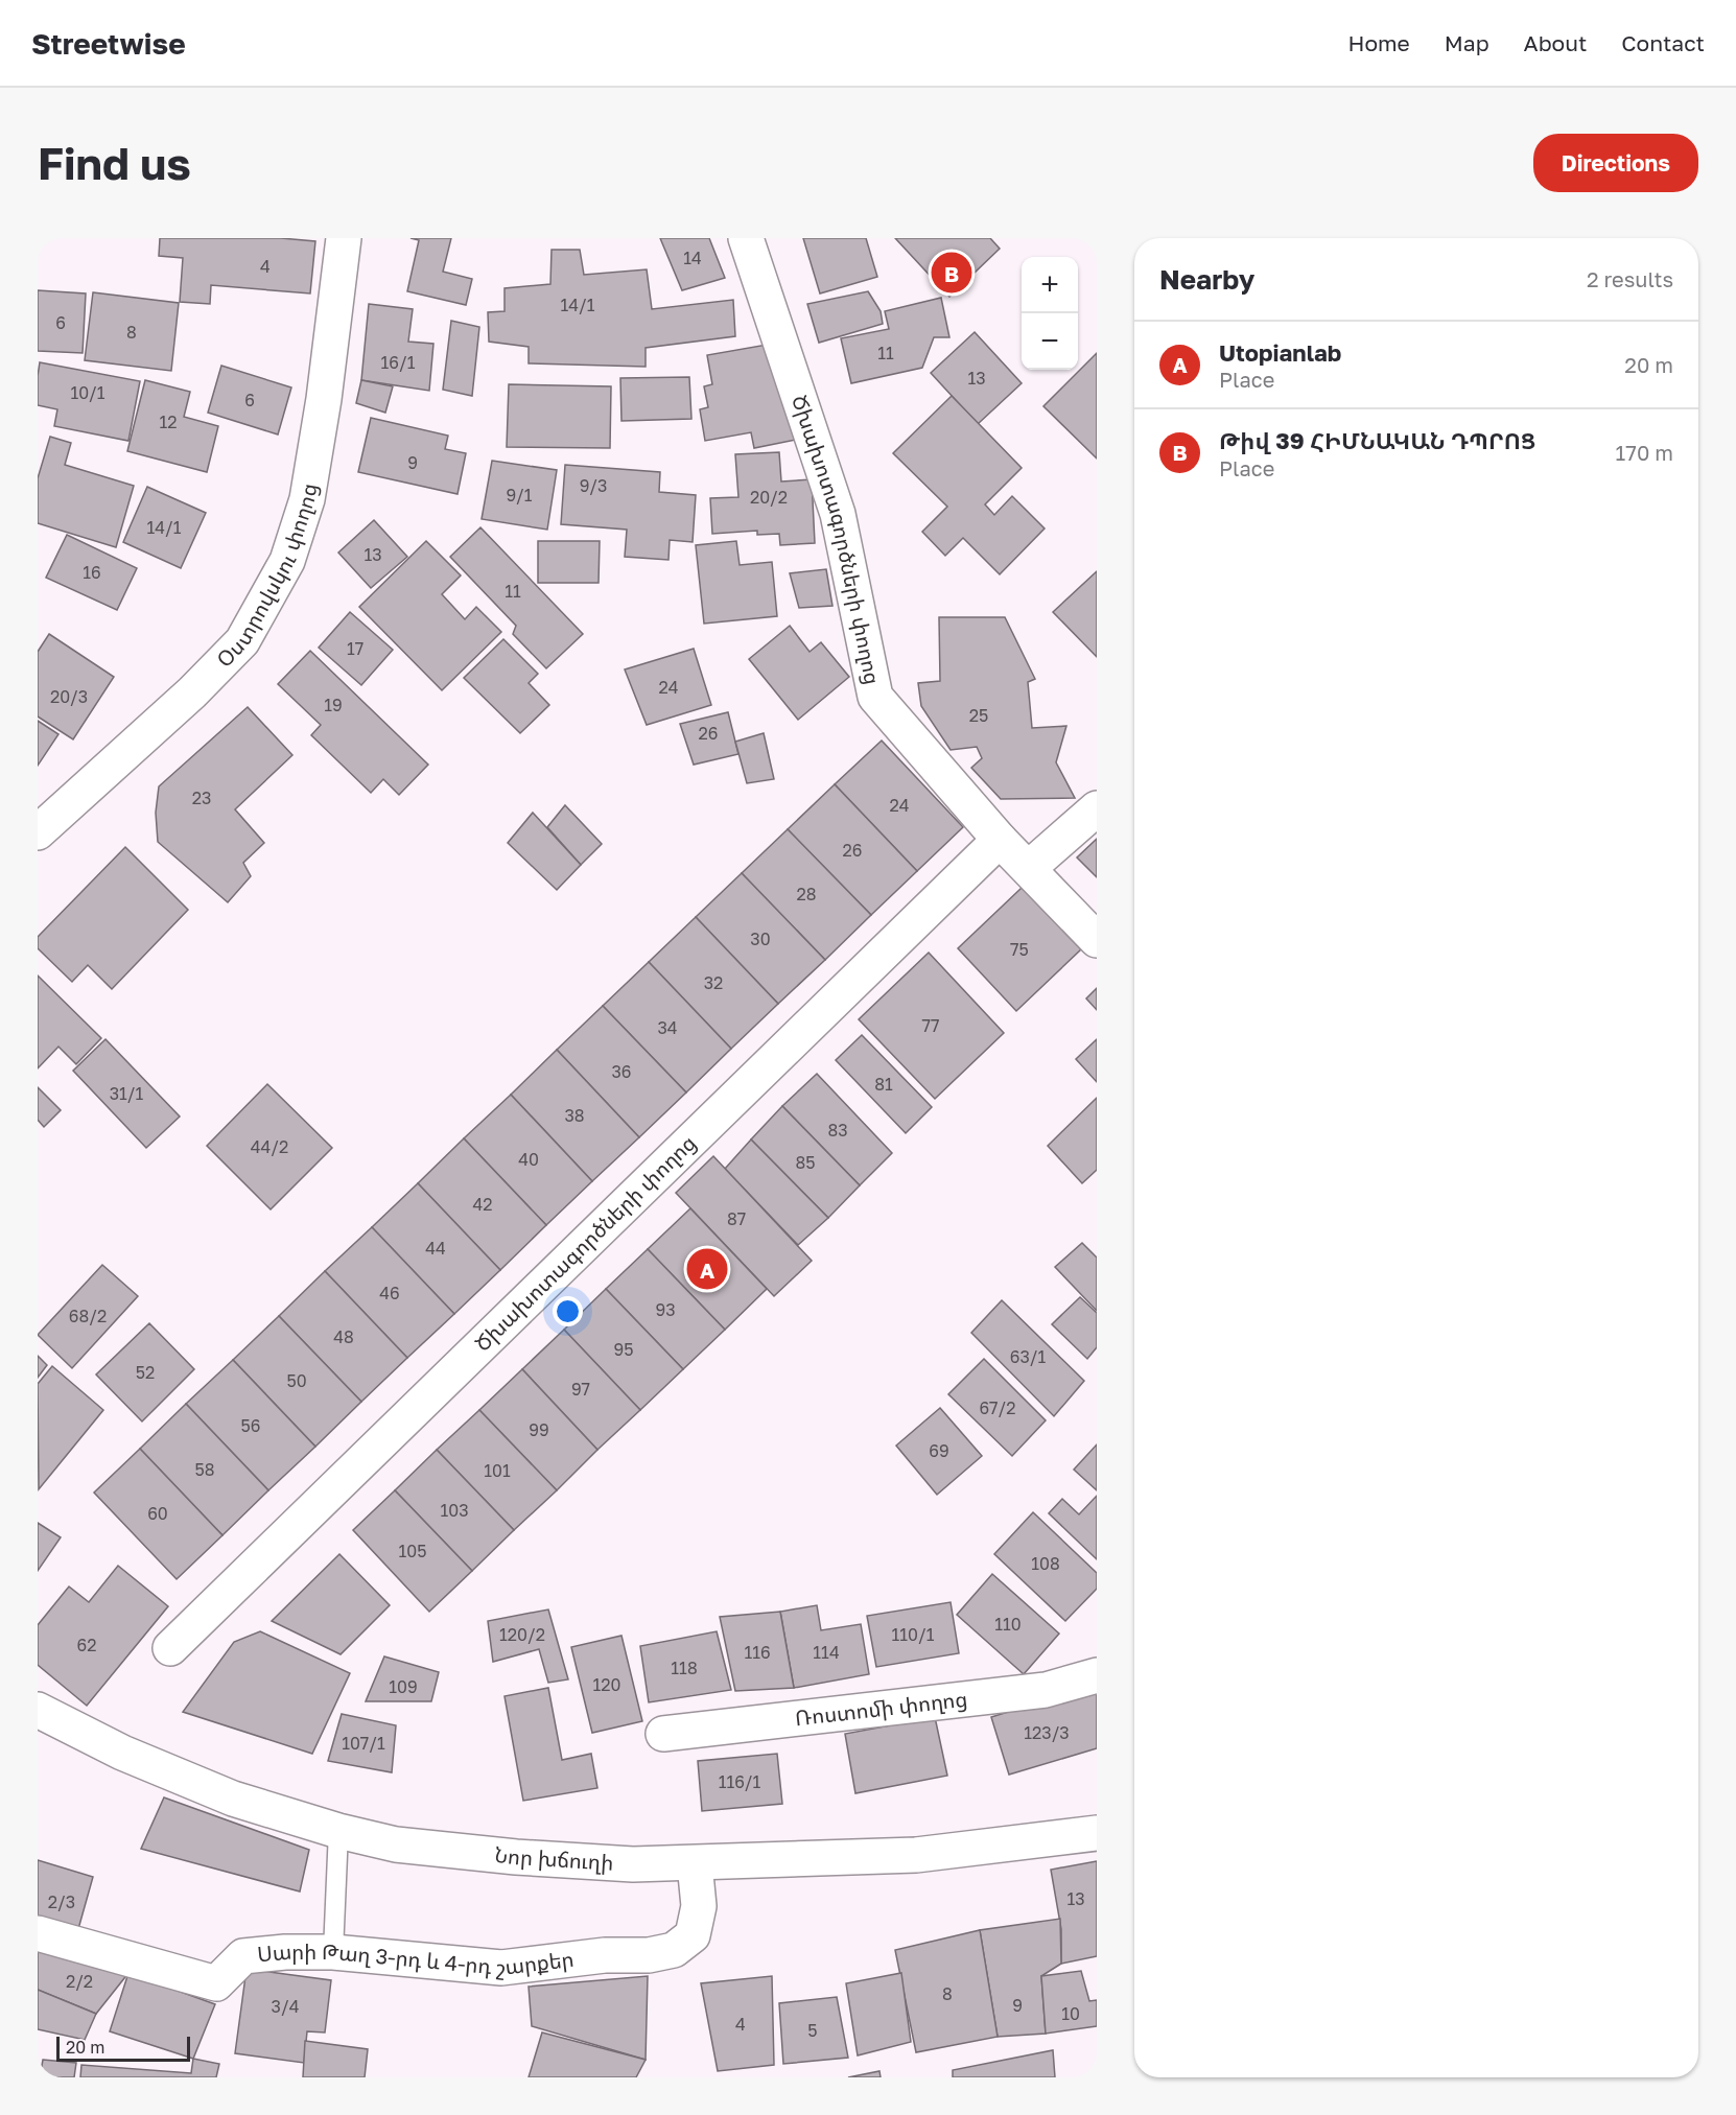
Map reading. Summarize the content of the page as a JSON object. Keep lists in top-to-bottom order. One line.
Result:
{"streets":{"street":["Ծխախոտագործների փողոց","Օստրովսկու փողոց","Ռոստոմի փողոց","Նոր խճուղի","Սարի Թաղ 3-րդ և 4-րդ շարքեր"]},"crossings":[["Նոր խճուղի","Սարի Թաղ 3-րդ և 4-րդ շարքեր"]],"house_numbers":["14","4","14/1","6","8","11","16/1","13","10/1","6","12","9","9/3","9/1","20/2","14/1","13","16","11","17","24","20/3","19","25","26","23","24","26","28","30","75","32","77","34","36","81","31/1","38","83","44/2","40","85","42","87","44","46","93","68/2","48","95","63/1","52","50","97","67/2","56","99","69","58","101","103","60","105","108","110","120/2","110/1","62","116","114","118","120","109","123/3","107/1","116/1","13","2/3","2/2","8","9","3/4","10","4","5"],"scale_bar":"20 m","page":{"header":"Streetwise","nav":["Home","Map","About","Contact"],"buttons":"Directions","title":"Find us","heading":["Nearby","2 results"],"pins":["B","A"],"map_buttons":["+","−"],"list":[{"mark":"A","name":"Utopianlab","note":"Place","value":"20 m"},{"mark":"B","name":"Թիվ 39 ՀԻՄՆԱԿԱՆ ԴՊՐՈՑ","note":"Place","value":"170 m"}],"scale":"20 m"}}
